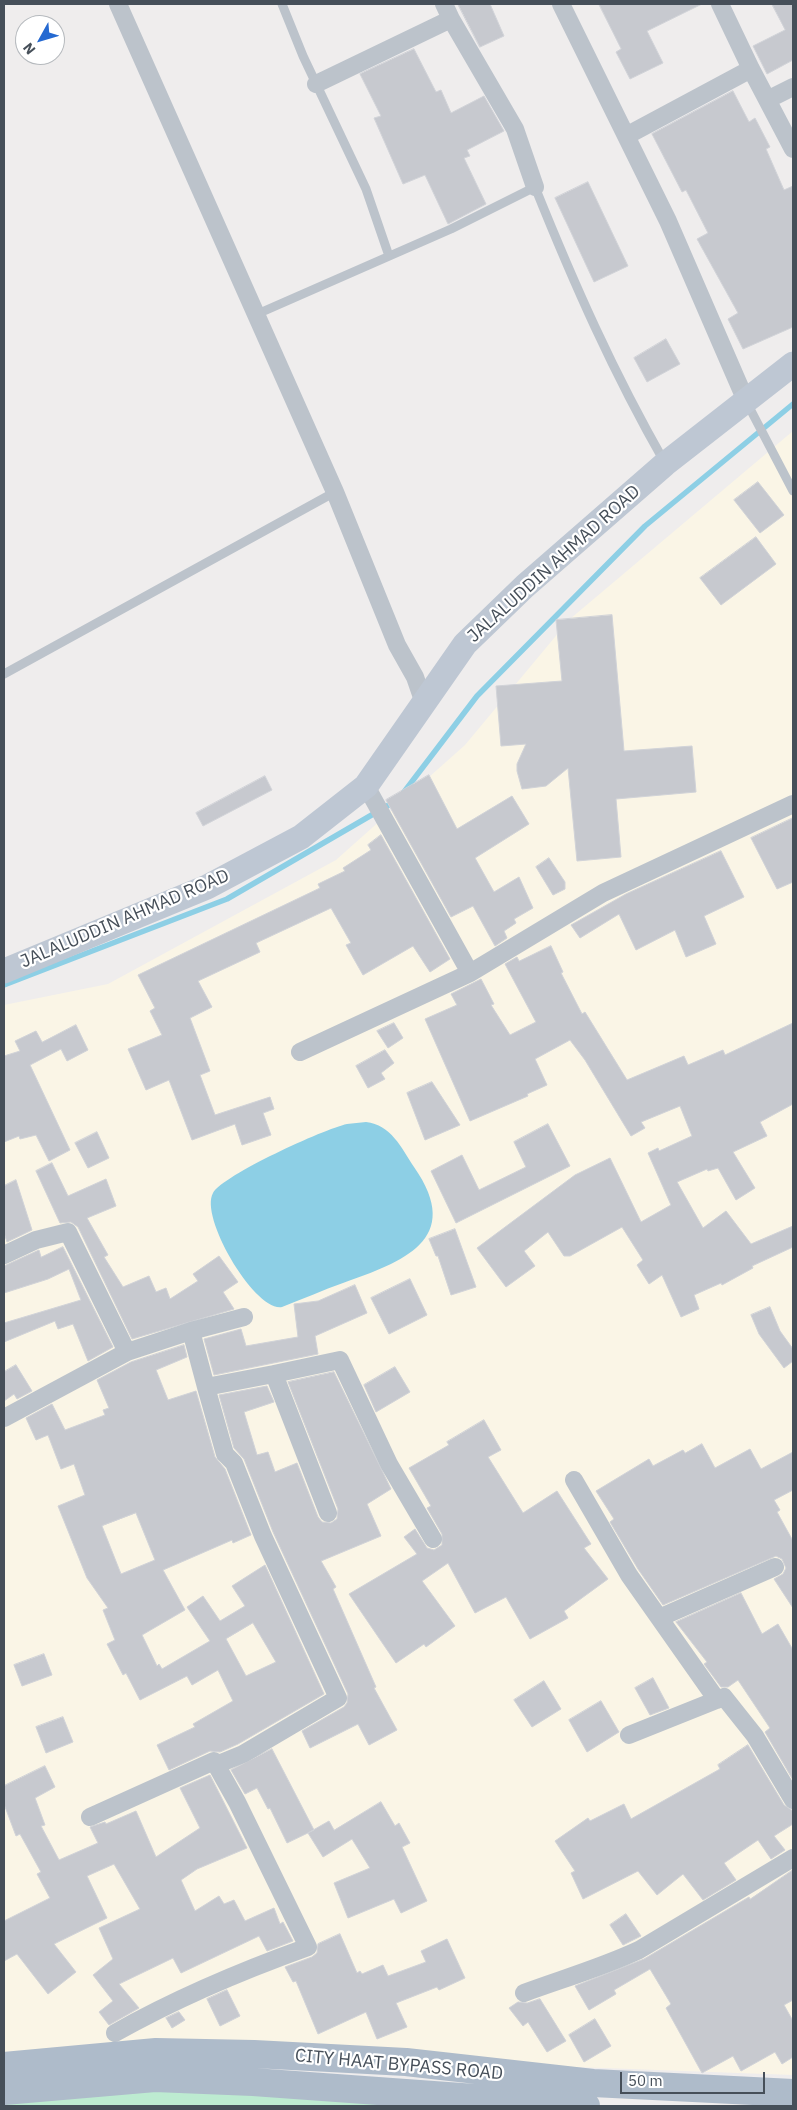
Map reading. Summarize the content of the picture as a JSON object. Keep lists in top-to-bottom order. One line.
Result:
{"streets":{"main road":["CITY HAAT BYPASS ROAD"],"street":["JALALUDDIN AHMAD ROAD"]},"scale_bar":"50 m","north":"bottom left"}
